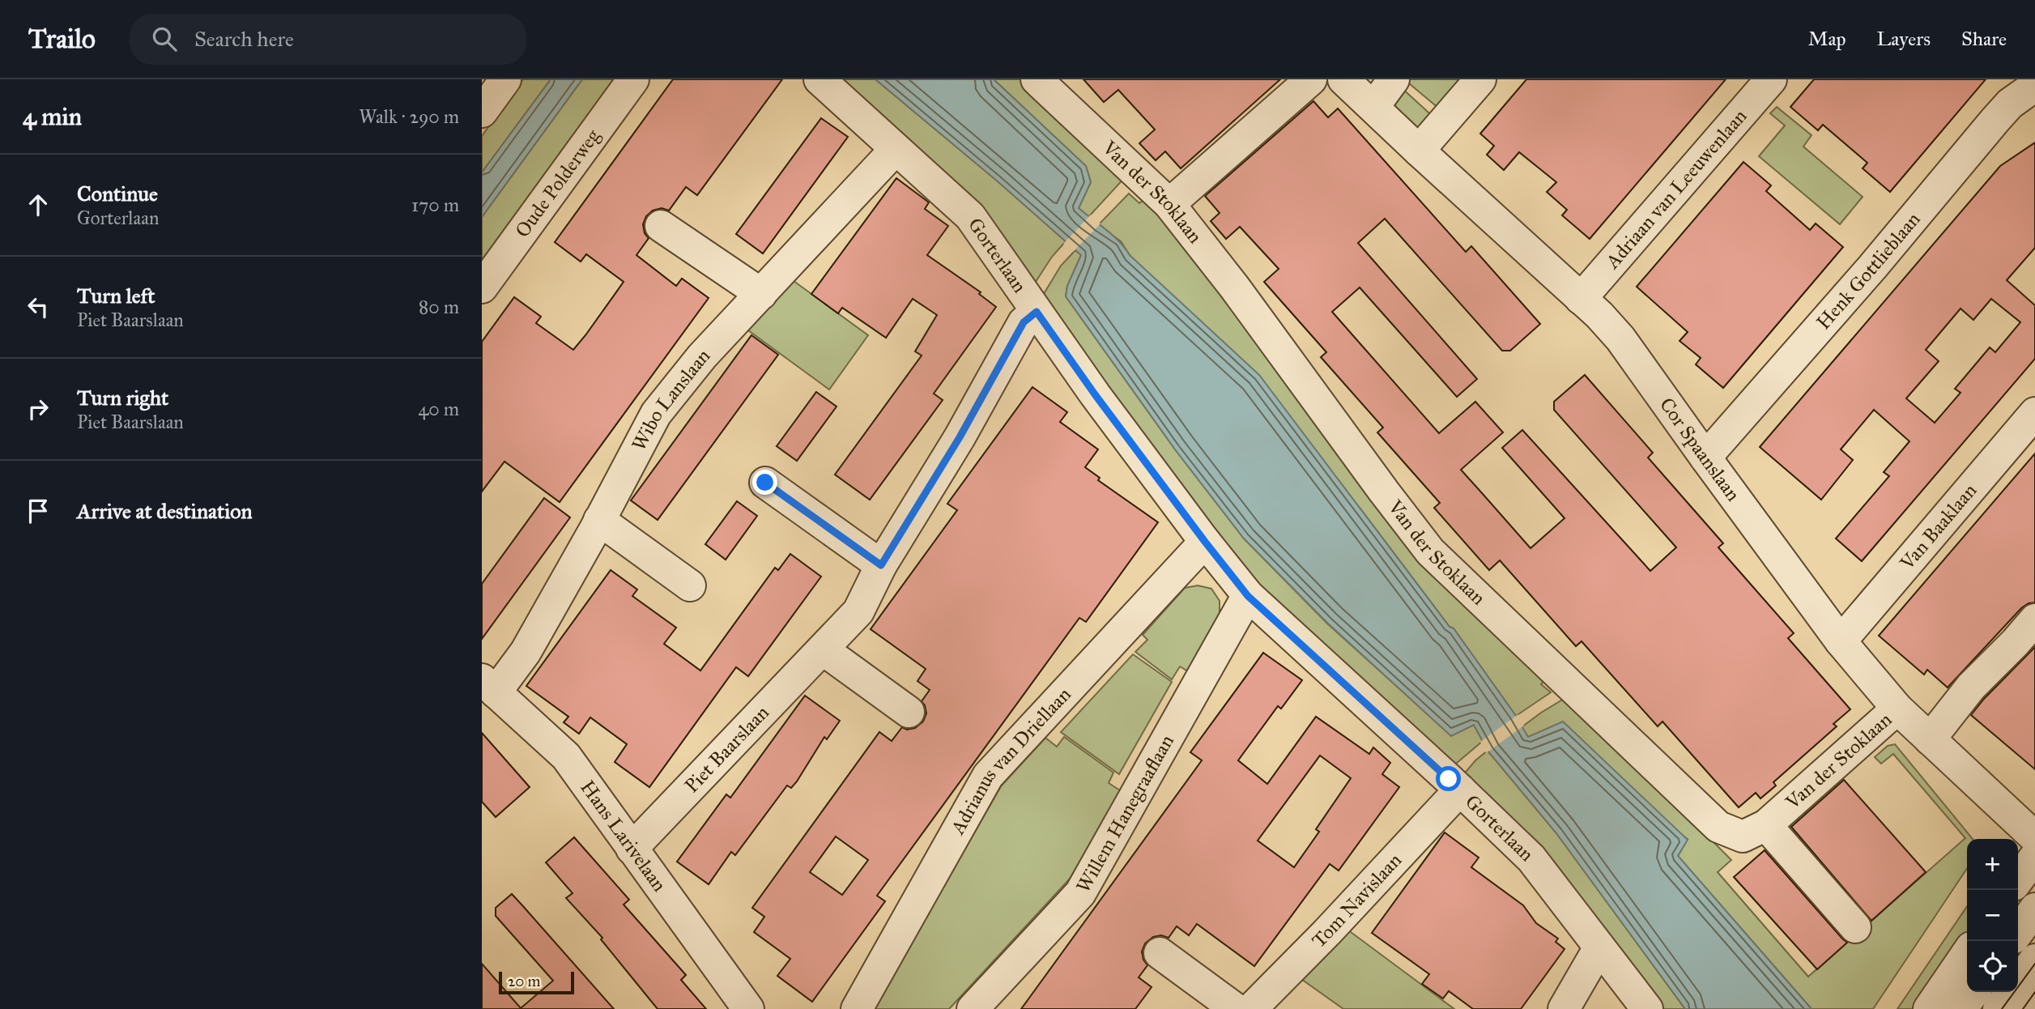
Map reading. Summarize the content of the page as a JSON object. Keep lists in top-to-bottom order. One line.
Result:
{"streets":{"street":["Oude Polderweg","Adriaan van Leeuwenlaan","Van der Stoklaan","Gorterlaan","Henk Gottlieblaan","Wibo Lanslaan","Cor Spaanslaan","Van Baaklaan","Piet Baarslaan","Adrianus van Driellaan","Willem Hanegraaflaan","Hans Larivelaan","Tom Navislaan"]},"crossings":[["Adriaan van Leeuwenlaan","Cor Spaanslaan"],["Van der Stoklaan","Cor Spaanslaan"],["Gorterlaan","Wibo Lanslaan"],["Gorterlaan","Piet Baarslaan"],["Gorterlaan","Adrianus van Driellaan"],["Gorterlaan","Willem Hanegraaflaan"],["Gorterlaan","Tom Navislaan"],["Henk Gottlieblaan","Cor Spaanslaan"],["Wibo Lanslaan","Hans Larivelaan"],["Cor Spaanslaan","Van Baaklaan"],["Piet Baarslaan","Hans Larivelaan"]],"scale_bar":"20 m","page":{"header":"Trailo","search":"Search here","nav":["Map","Layers","Share"],"heading":["4 min","Walk · 290 m"],"list":[["Continue","Gorterlaan","170 m"],["Turn left","Piet Baarslaan","80 m"],["Turn right","Piet Baarslaan","40 m"],"Arrive at destination"],"map_buttons":["+","−"],"scale":"20 m"}}
